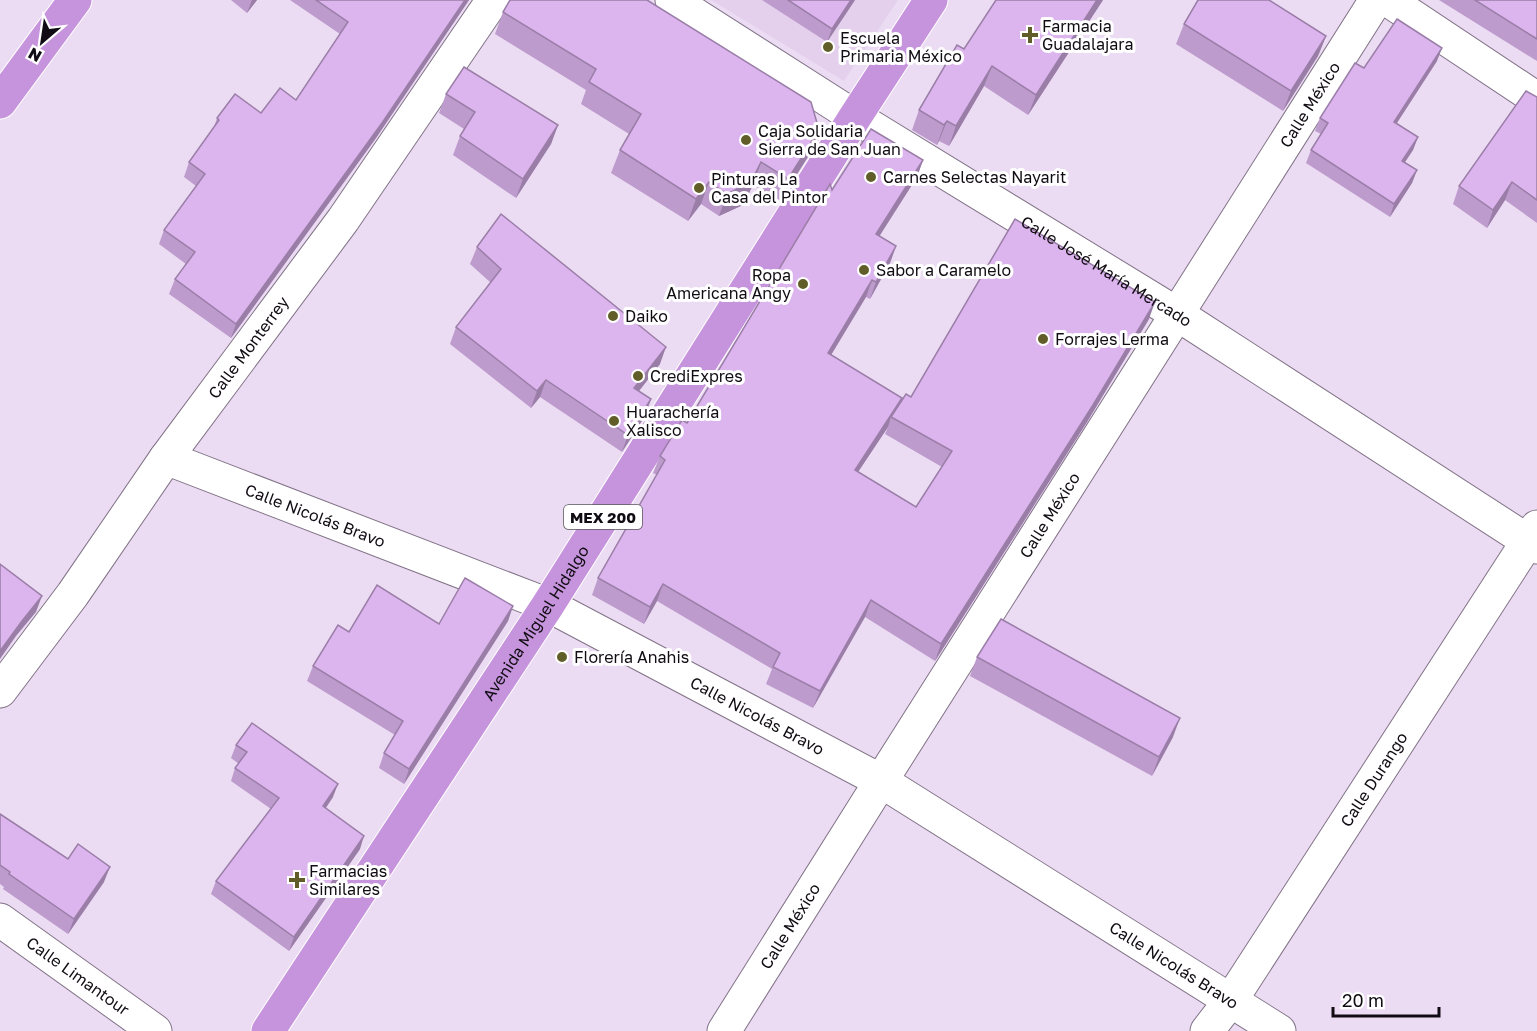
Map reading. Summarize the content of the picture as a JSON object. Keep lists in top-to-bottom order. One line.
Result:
{"streets":{"highway":["MEX 200","Avenida Miguel Hidalgo"],"street":["Calle México","Calle José María Mercado","Calle Monterrey","Calle Nicolás Bravo","Calle Durango","Calle Limantour"]},"crossings":[["Calle México","Calle José María Mercado"],["Calle México","Calle Nicolás Bravo"],["Calle José María Mercado","Avenida Miguel Hidalgo"],["Calle José María Mercado","Calle Durango"],["Calle Monterrey","Calle Nicolás Bravo"],["Calle Nicolás Bravo","Avenida Miguel Hidalgo"],["Calle Nicolás Bravo","Calle Durango"]],"places":{"health":["Farmacia Guadalajara","Farmacias Similares"],"other":["Escuela Primaria México","Caja Solidaria Sierra de San Juan","Carnes Selectas Nayarit","Pinturas La Casa del Pintor","Sabor a Caramelo","Ropa Americana Angy","Daiko","Forrajes Lerma","CrediExpres","Huarachería Xalisco","Florería Anahis"]},"scale_bar":"20 m","north":"bottom left"}
